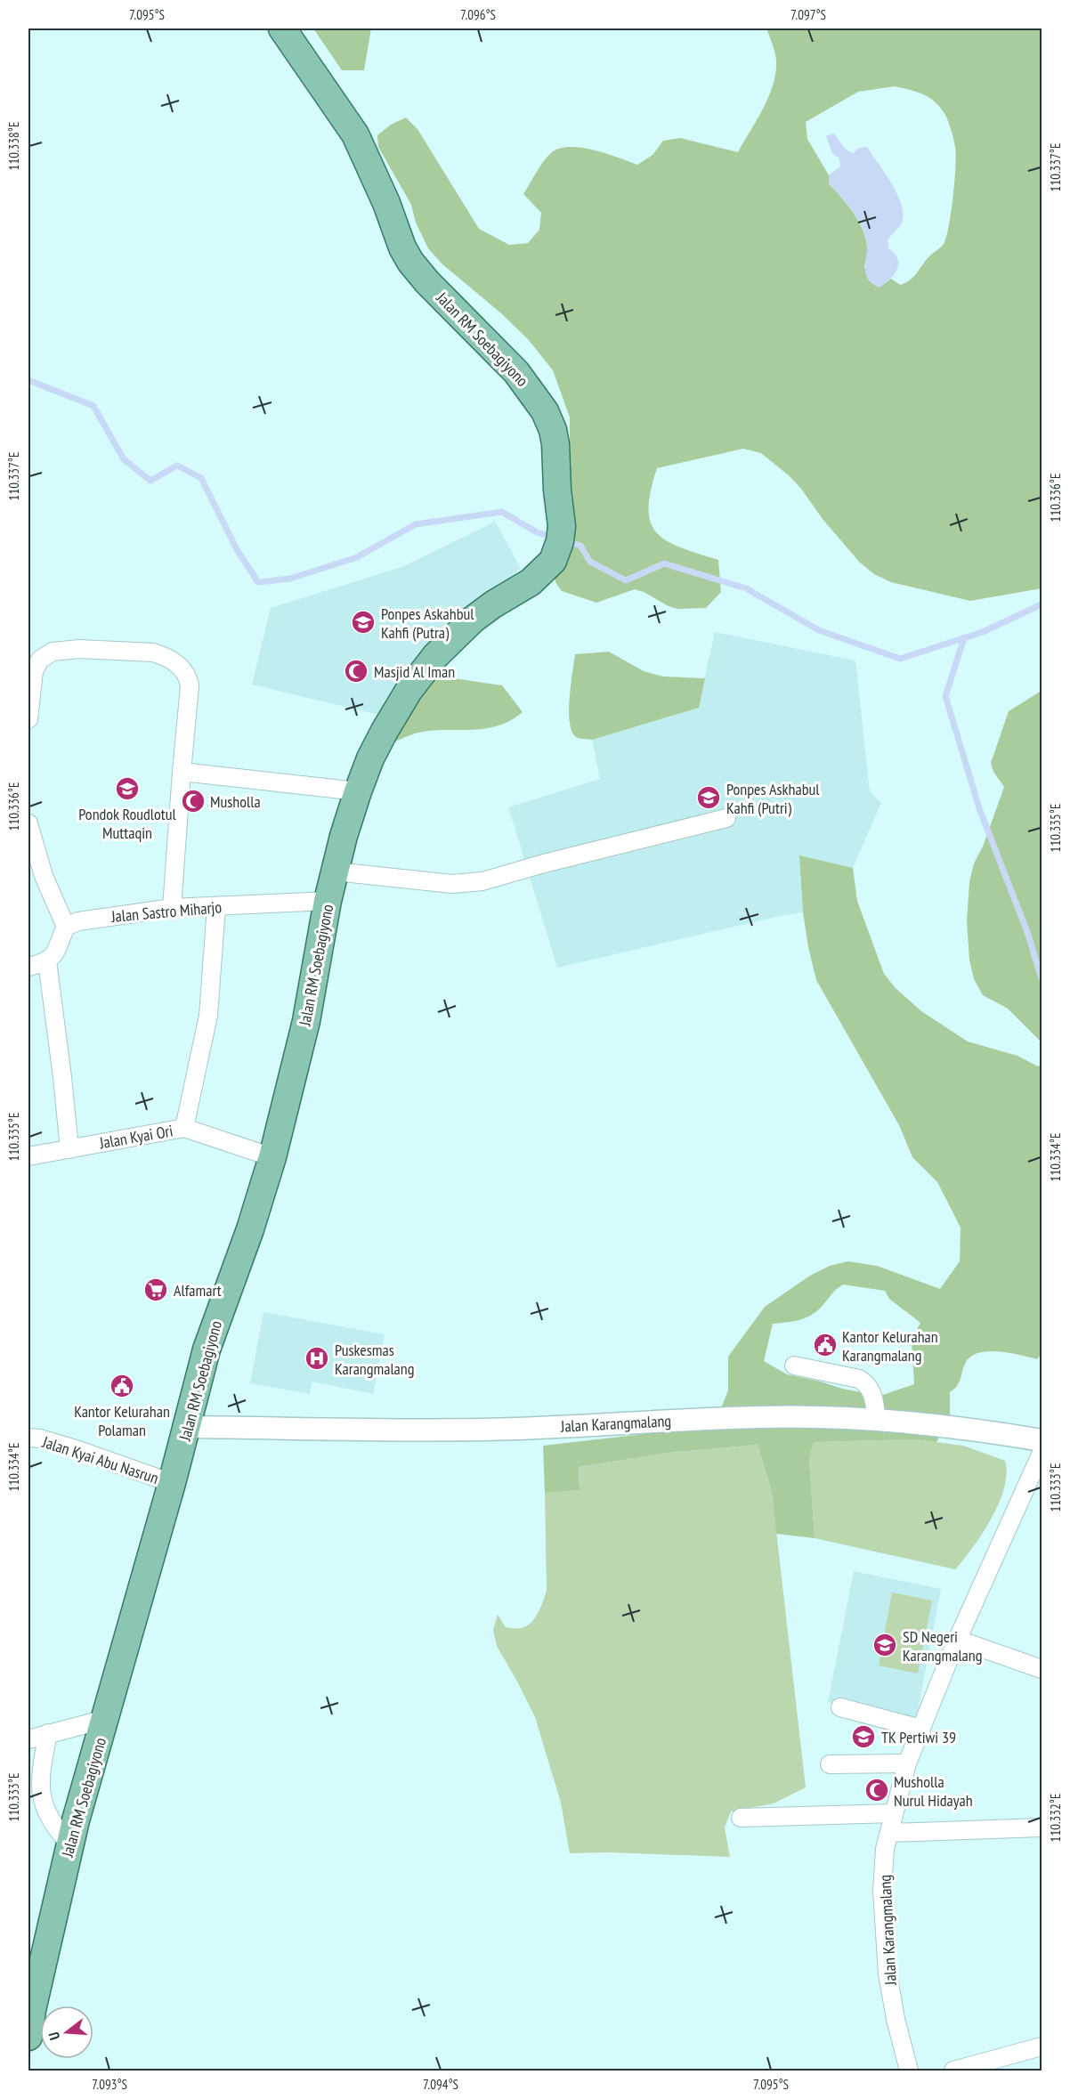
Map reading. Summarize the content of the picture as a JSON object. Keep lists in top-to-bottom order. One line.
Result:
{"streets":{"main road":["Jalan RM Soebagiyono"],"street":["Jalan Sastro Miharjo","Jalan Kyai Ori","Jalan Karangmalang","Jalan Kyai Abu Nasrun"]},"crossings":[["Jalan RM Soebagiyono","Jalan Sastro Miharjo"],["Jalan RM Soebagiyono","Jalan Kyai Ori"],["Jalan RM Soebagiyono","Jalan Karangmalang"],["Jalan RM Soebagiyono","Jalan Kyai Abu Nasrun"]],"places":{"school or university":["Ponpes Askahbul Kahfi (Putra)","Pondok Roudlotul Muttaqin","Ponpes Askhabul Kahfi (Putri)","SD Negeri Karangmalang","TK Pertiwi 39"],"mosque":["Masjid Al Iman","Musholla","Musholla Nurul Hidayah"],"supermarket":["Alfamart"],"public building":["Kantor Kelurahan Karangmalang","Kantor Kelurahan Polaman"],"hospital":["Puskesmas Karangmalang"]},"north":"left","coordinates":["7.095°S","7.096°S","7.097°S","110.338°E","110.337°E","110.336°E","110.335°E","110.334°E","110.333°E","110.332°E","7.093°S","7.094°S"]}
